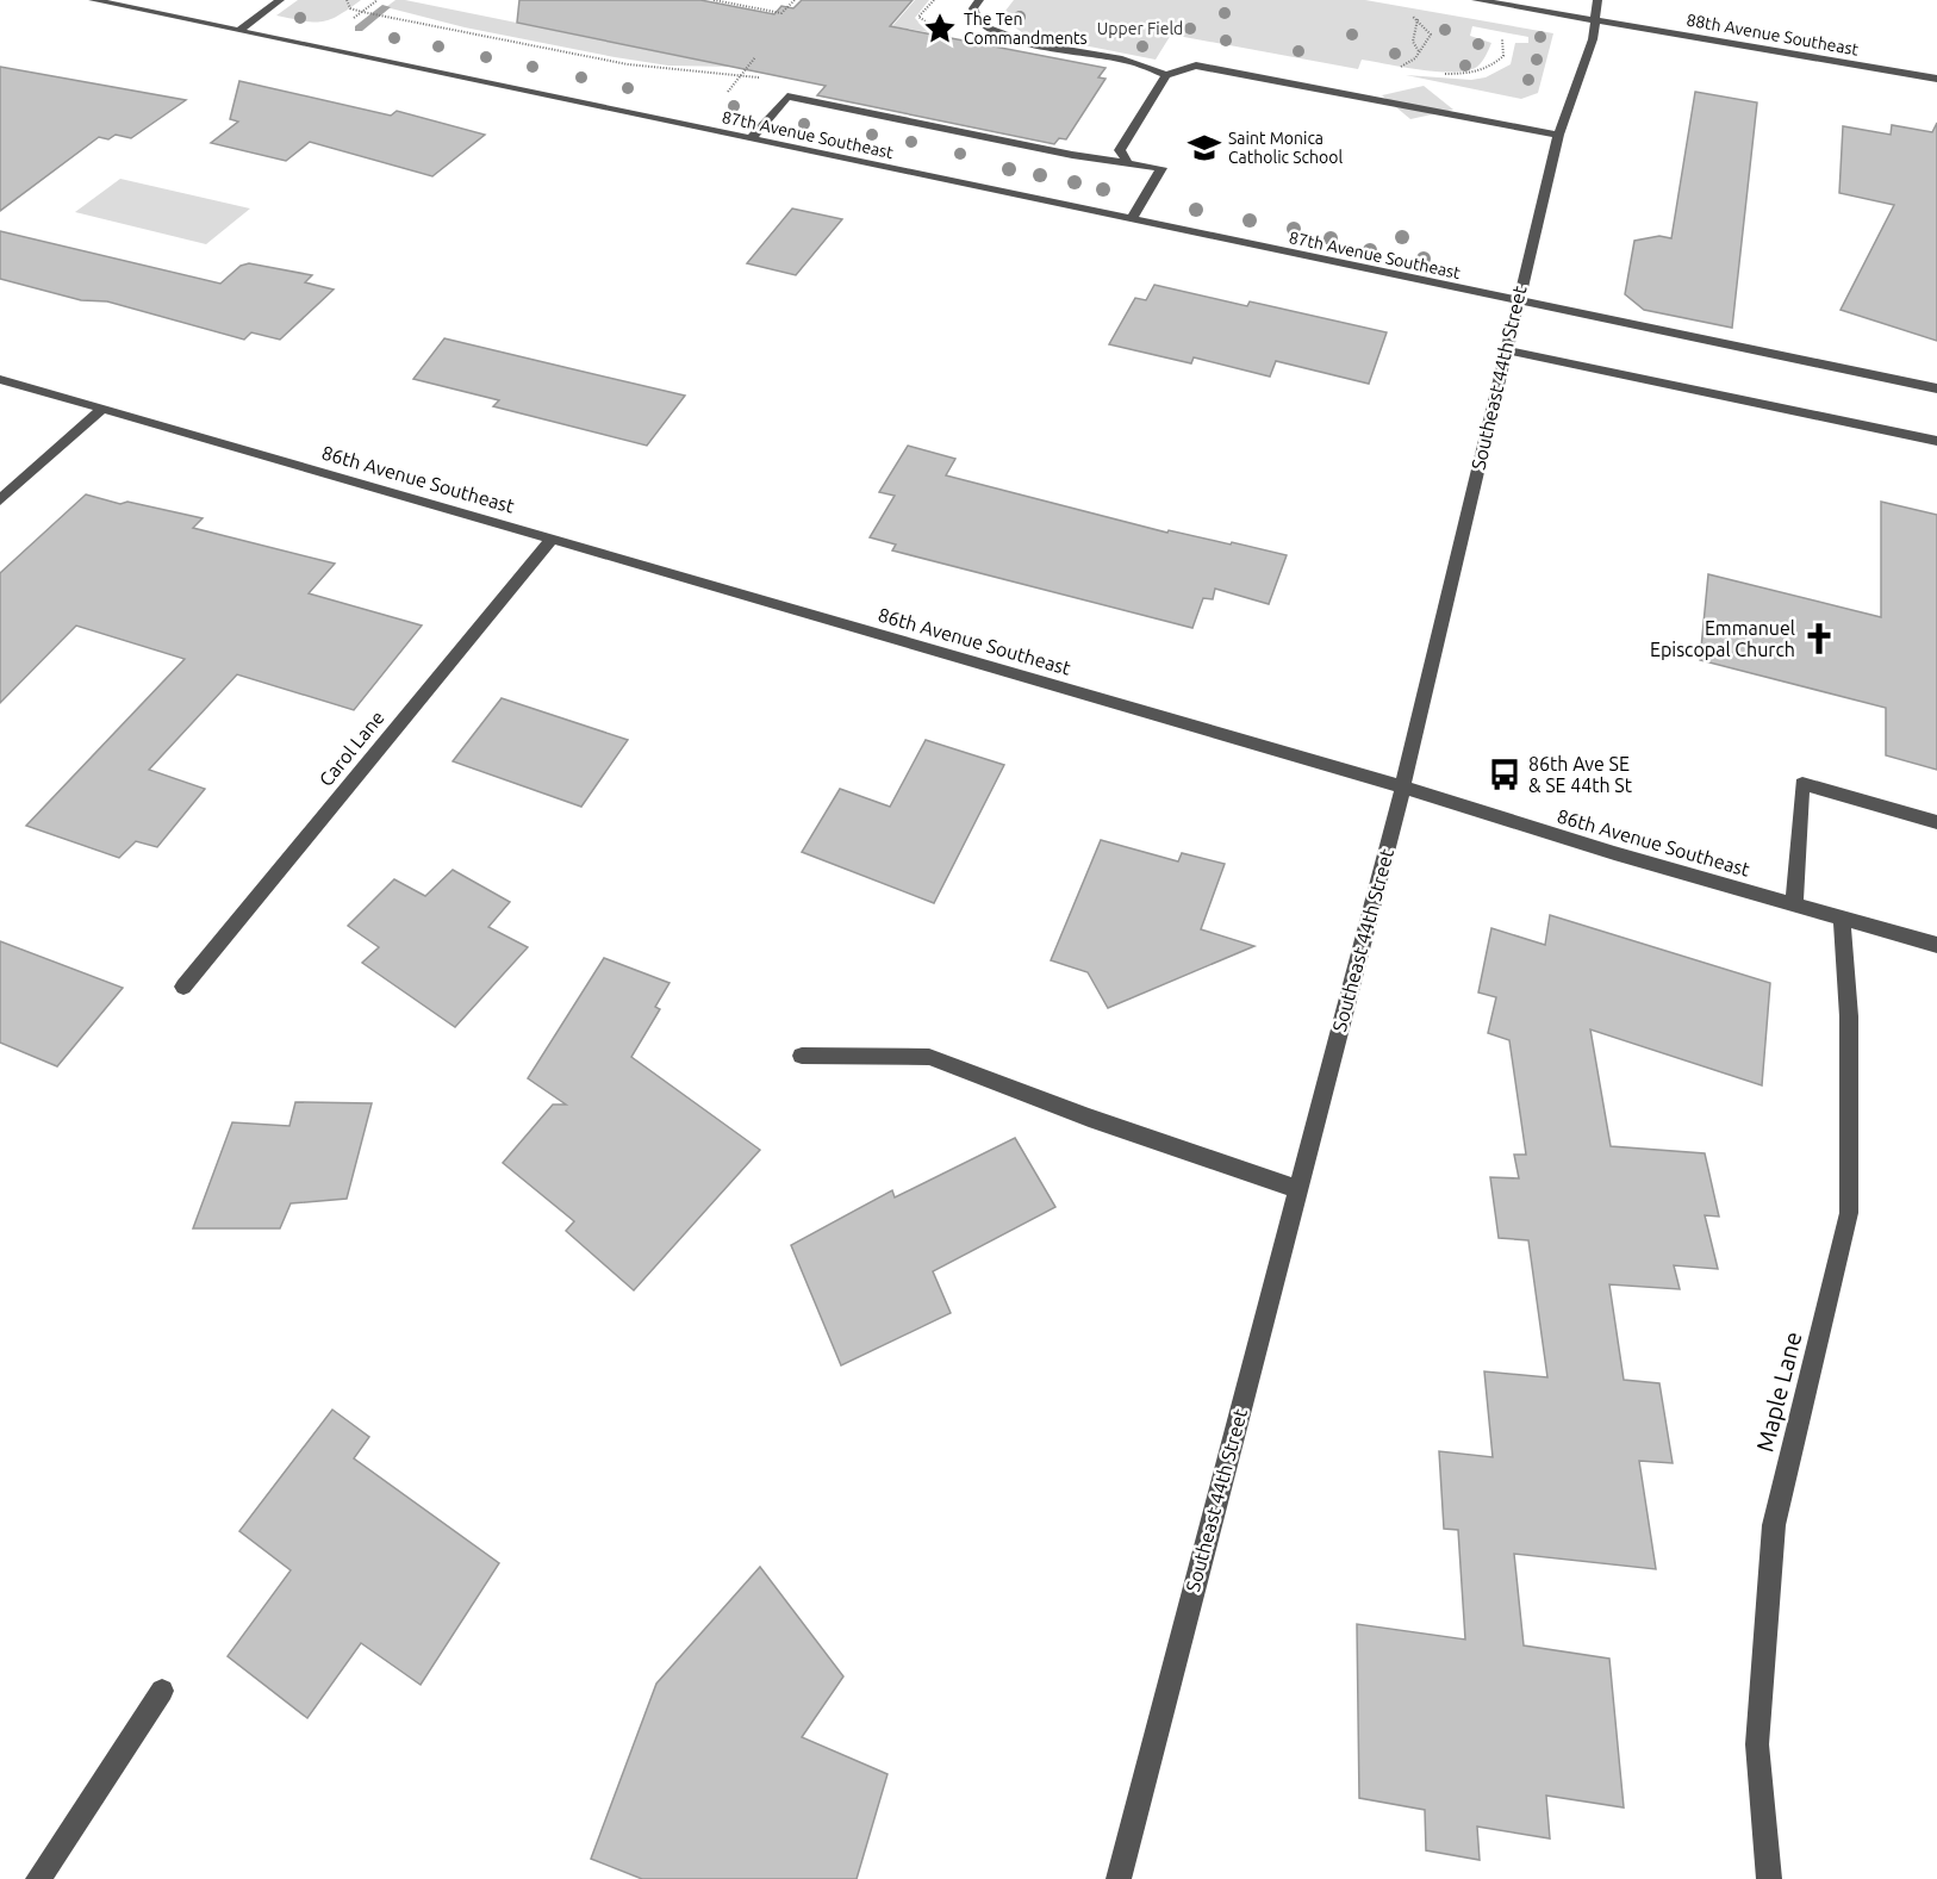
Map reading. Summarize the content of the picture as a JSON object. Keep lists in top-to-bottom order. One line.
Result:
{"streets":{"street":["88th Avenue Southeast","87th Avenue Southeast","Southeast 44th Street","86th Avenue Southeast","Carol Lane","Maple Lane"]},"crossings":[["88th Avenue Southeast","Southeast 44th Street"],["87th Avenue Southeast","Southeast 44th Street"],["Southeast 44th Street","86th Avenue Southeast"],["86th Avenue Southeast","Carol Lane"],["86th Avenue Southeast","Maple Lane"]],"parks":["Upper Field"],"places":{"place":["The Ten Commandments"],"school or university":["Saint Monica Catholic School"],"church":["Emmanuel Episcopal Church"],"bus stop":["86th Ave SE & SE 44th St"]}}
